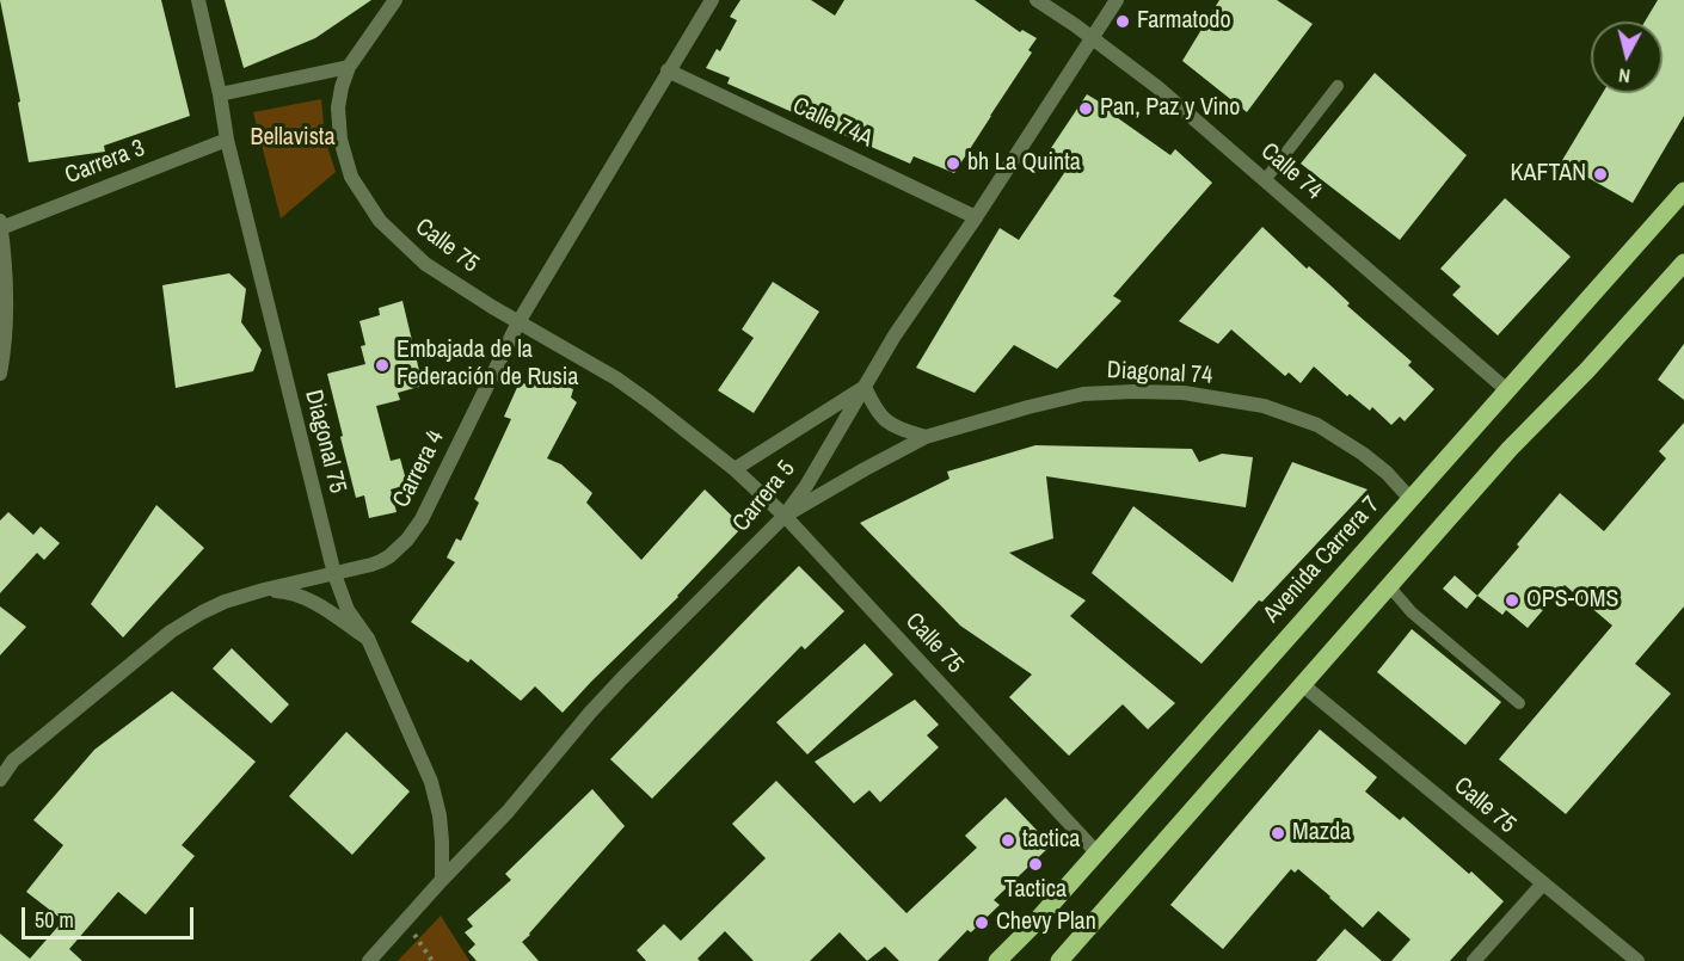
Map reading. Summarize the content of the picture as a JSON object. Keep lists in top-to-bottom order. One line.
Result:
{"streets":{"main road":["Avenida Carrera 7"],"street":["Calle 74A","Carrera 3","Calle 74","Calle 75","Diagonal 74","Diagonal 75","Carrera 4","Carrera 5"]},"crossings":[["Calle 74A","Carrera 4"],["Calle 74A","Carrera 5"],["Carrera 3","Diagonal 75"],["Calle 74","Carrera 5"],["Calle 74","Avenida Carrera 7"],["Calle 75","Diagonal 74"],["Calle 75","Carrera 4"],["Calle 75","Carrera 5"],["Calle 75","Avenida Carrera 7"],["Diagonal 74","Carrera 5"],["Diagonal 74","Avenida Carrera 7"],["Diagonal 75","Carrera 4"],["Diagonal 75","Carrera 5"]],"parks":["Bellavista"],"places":["Farmatodo","Pan, Paz y Vino","bh La Quinta","KAFTAN","Embajada de la Federación de Rusia","OPS-OMS","Mazda","tactica","Tactica","Chevy Plan"],"scale_bar":"50 m","north":"bottom"}
